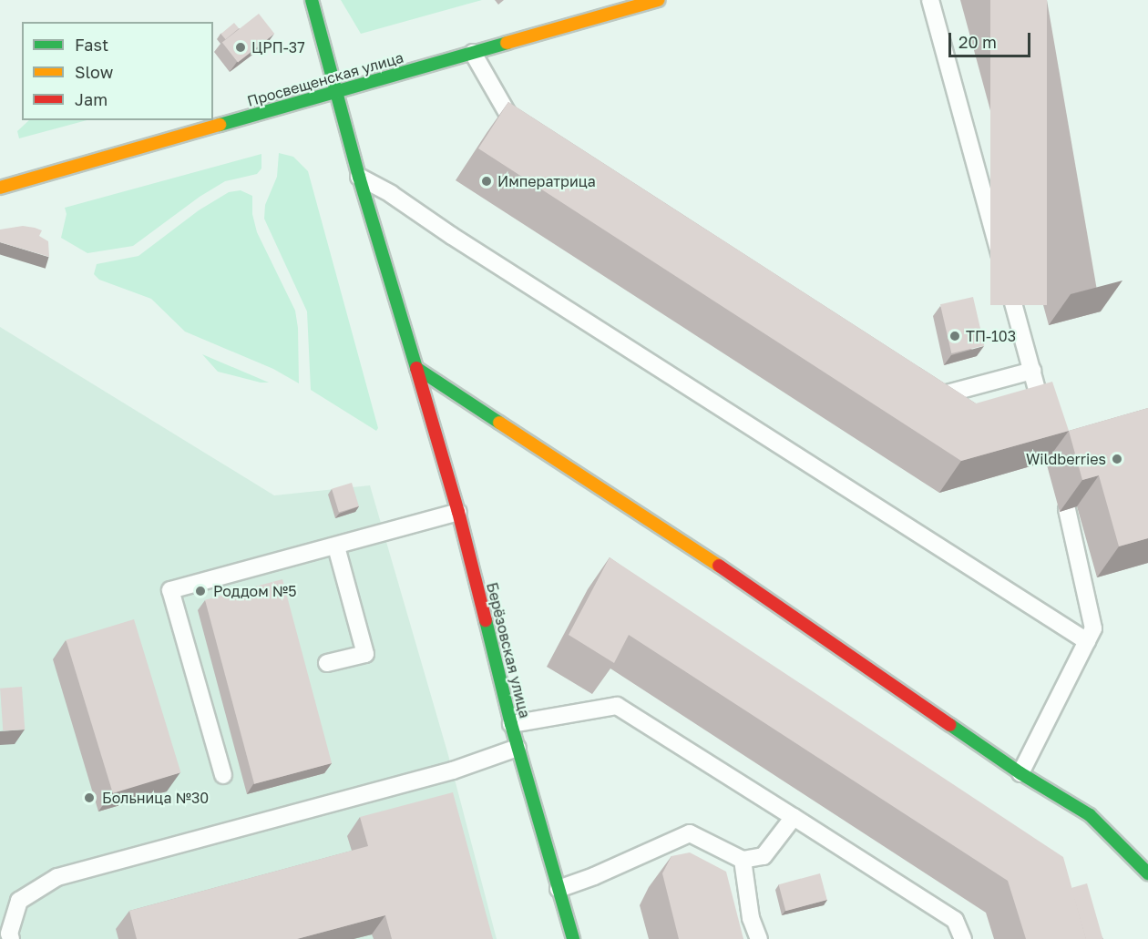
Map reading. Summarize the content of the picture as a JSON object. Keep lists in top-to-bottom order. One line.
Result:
{"streets":{"street":["Просвещенская улица","Берёзовская улица"]},"crossings":[["Просвещенская улица","Берёзовская улица"]],"places":["ЦРП-37","Императрица","ТП-103","Wildberries","Роддом №5","Больница №30"],"legend":["Fast","Slow","Jam"],"scale_bar":"20 m"}
